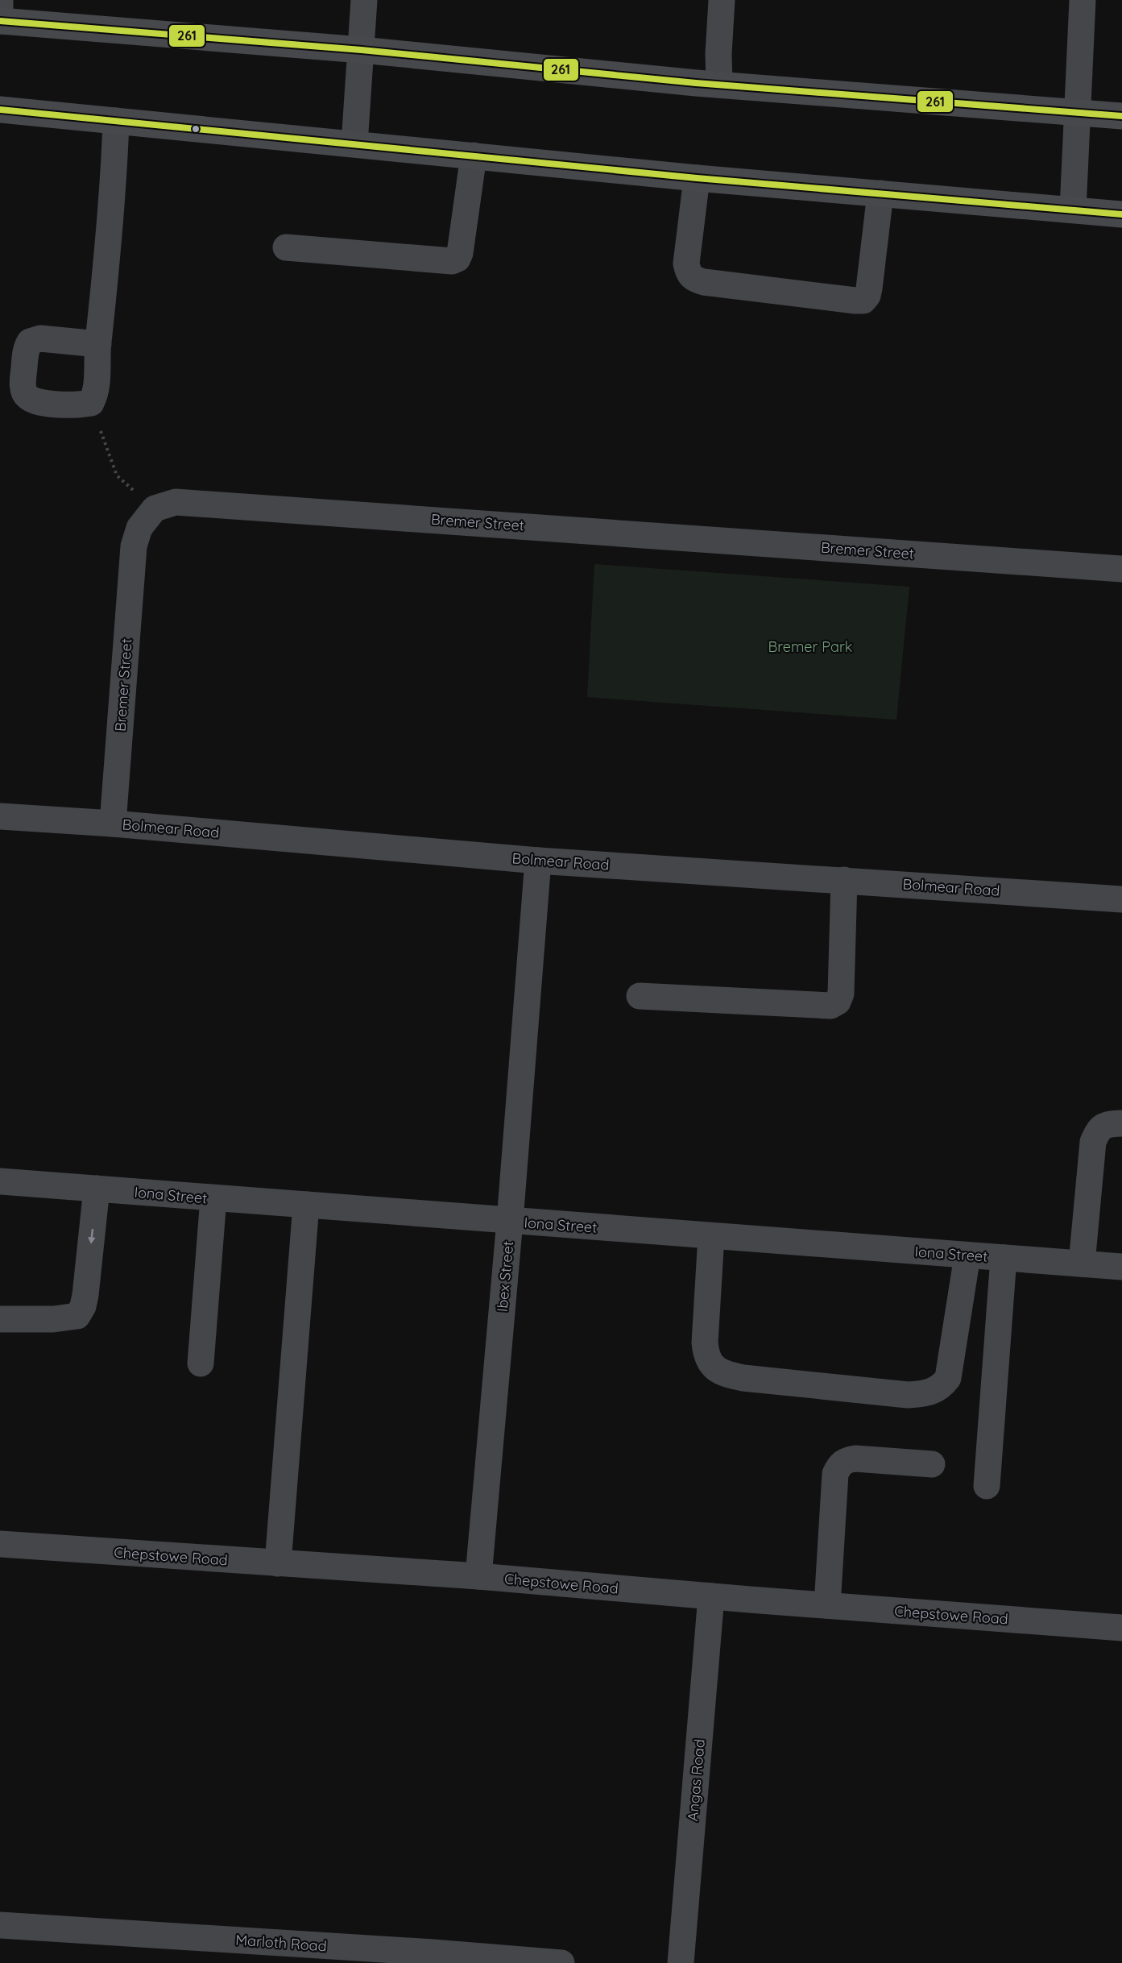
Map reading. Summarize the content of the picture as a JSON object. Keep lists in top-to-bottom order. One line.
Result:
{"streets":{"street":["Bremer Street","Bolmear Road","Iona Street","Ibex Street","Chepstowe Road","Angas Road","Marloth Road"]},"crossings":[["Bremer Street","Bolmear Road"],["Bolmear Road","Ibex Street"],["Iona Street","Ibex Street"],["Ibex Street","Chepstowe Road"],["Chepstowe Road","Angas Road"]],"parks":["Bremer Park"],"lines":["transit line 261"]}
